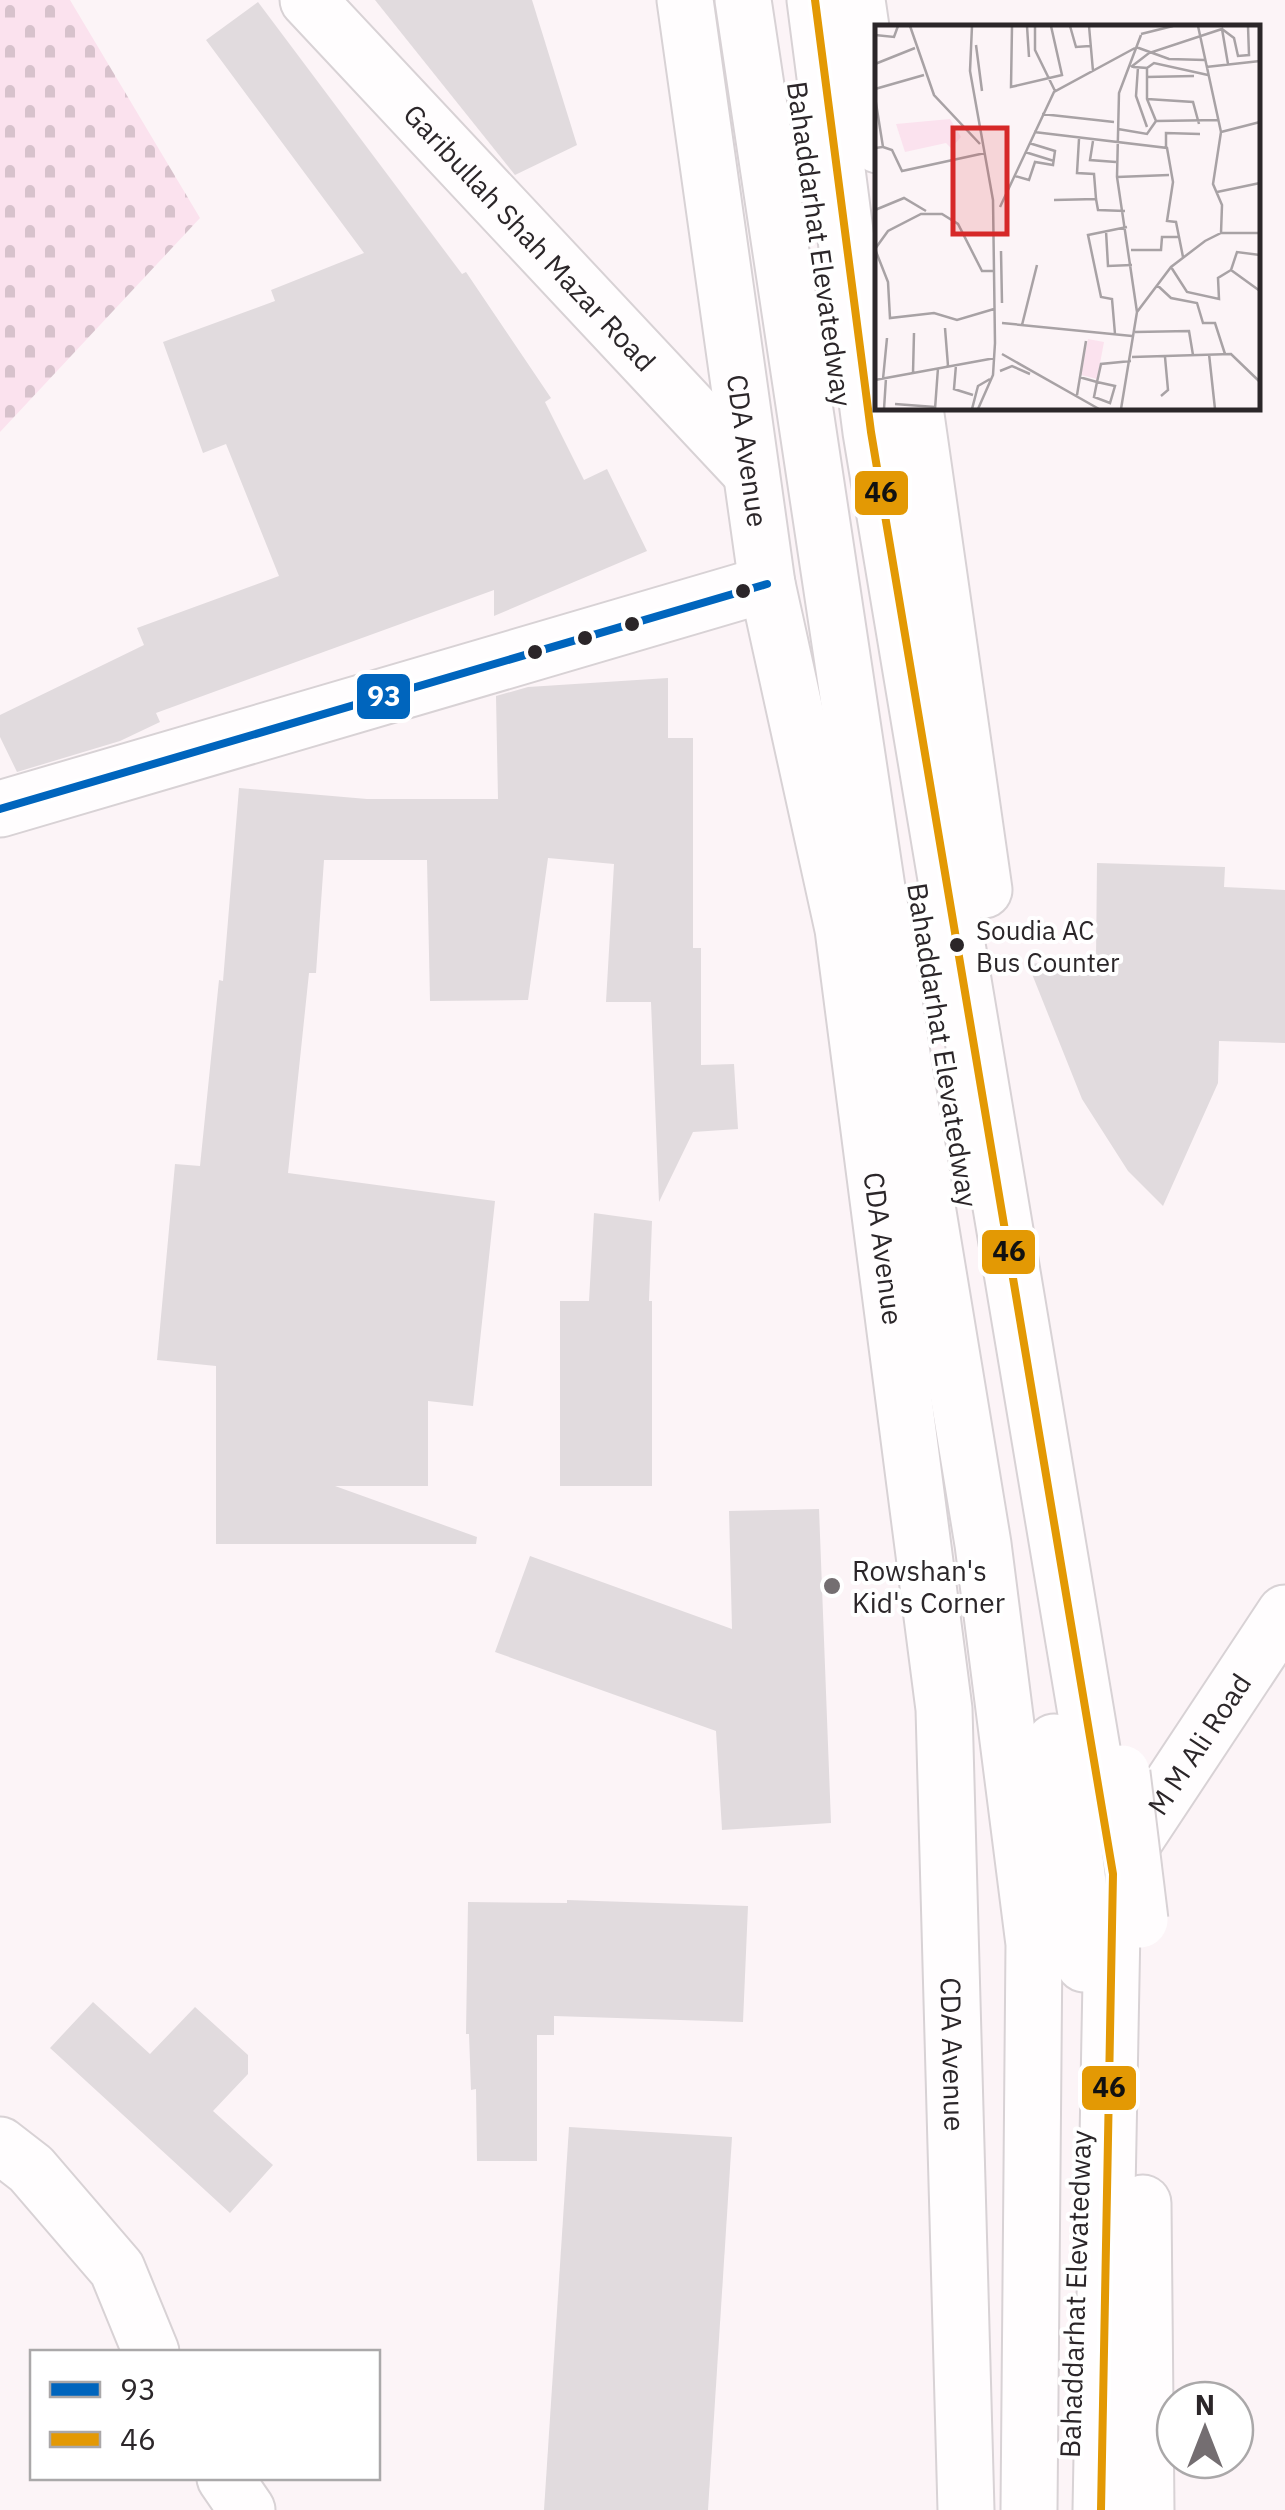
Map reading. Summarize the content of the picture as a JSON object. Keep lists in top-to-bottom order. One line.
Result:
{"streets":{"main road":["Garibullah Shah Mazar Road","Bahaddarhat Elevatedway","CDA Avenue","M M Ali Road"]},"crossings":[["Garibullah Shah Mazar Road","CDA Avenue"]],"places":["Soudia AC Bus Counter","Rowshan's Kid's Corner"],"lines":["transit line 46","transit line 93"],"legend":["93","46"],"north":"top"}
